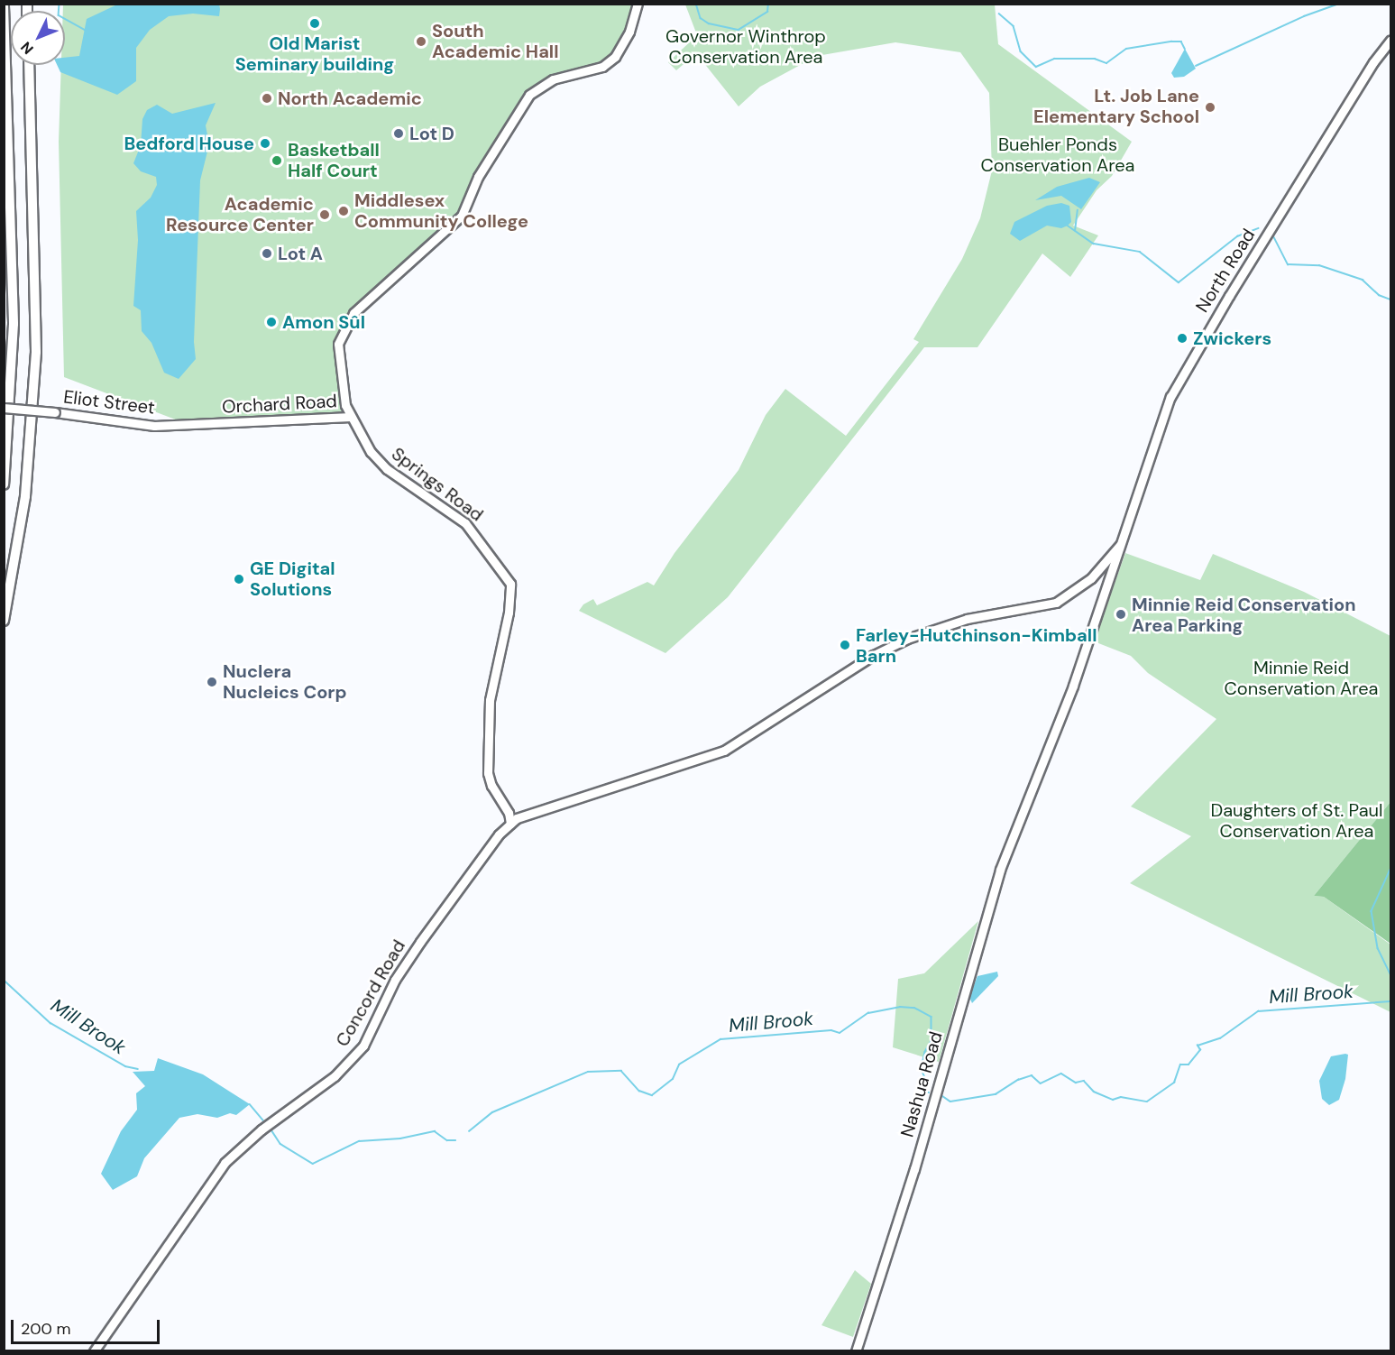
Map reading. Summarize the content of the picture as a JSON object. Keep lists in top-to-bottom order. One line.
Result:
{"streets":{"main road":["North Road","Eliot Street","Orchard Road","Springs Road","Concord Road","Nashua Road"]},"crossings":[["North Road","Nashua Road"],["Eliot Street","Orchard Road"],["Orchard Road","Springs Road"],["Springs Road","Concord Road"]],"water":["Mill Brook"],"parks":["Governor Winthrop Conservation Area","Buehler Ponds Conservation Area","Minnie Reid Conservation Area","Daughters of St. Paul Conservation Area"],"places":["Old Marist Seminary building","South Academic Hall","North Academic","Lt. Job Lane Elementary School","Lot D","Bedford House","Basketball Half Court","Middlesex Community College","Academic Resource Center","Lot A","Amon Sûl","Zwickers","GE Digital Solutions","Minnie Reid Conservation Area Parking","Farley-Hutchinson-Kimball Barn","Nuclera Nucleics Corp"],"scale_bar":"200 m","north":"bottom left"}
